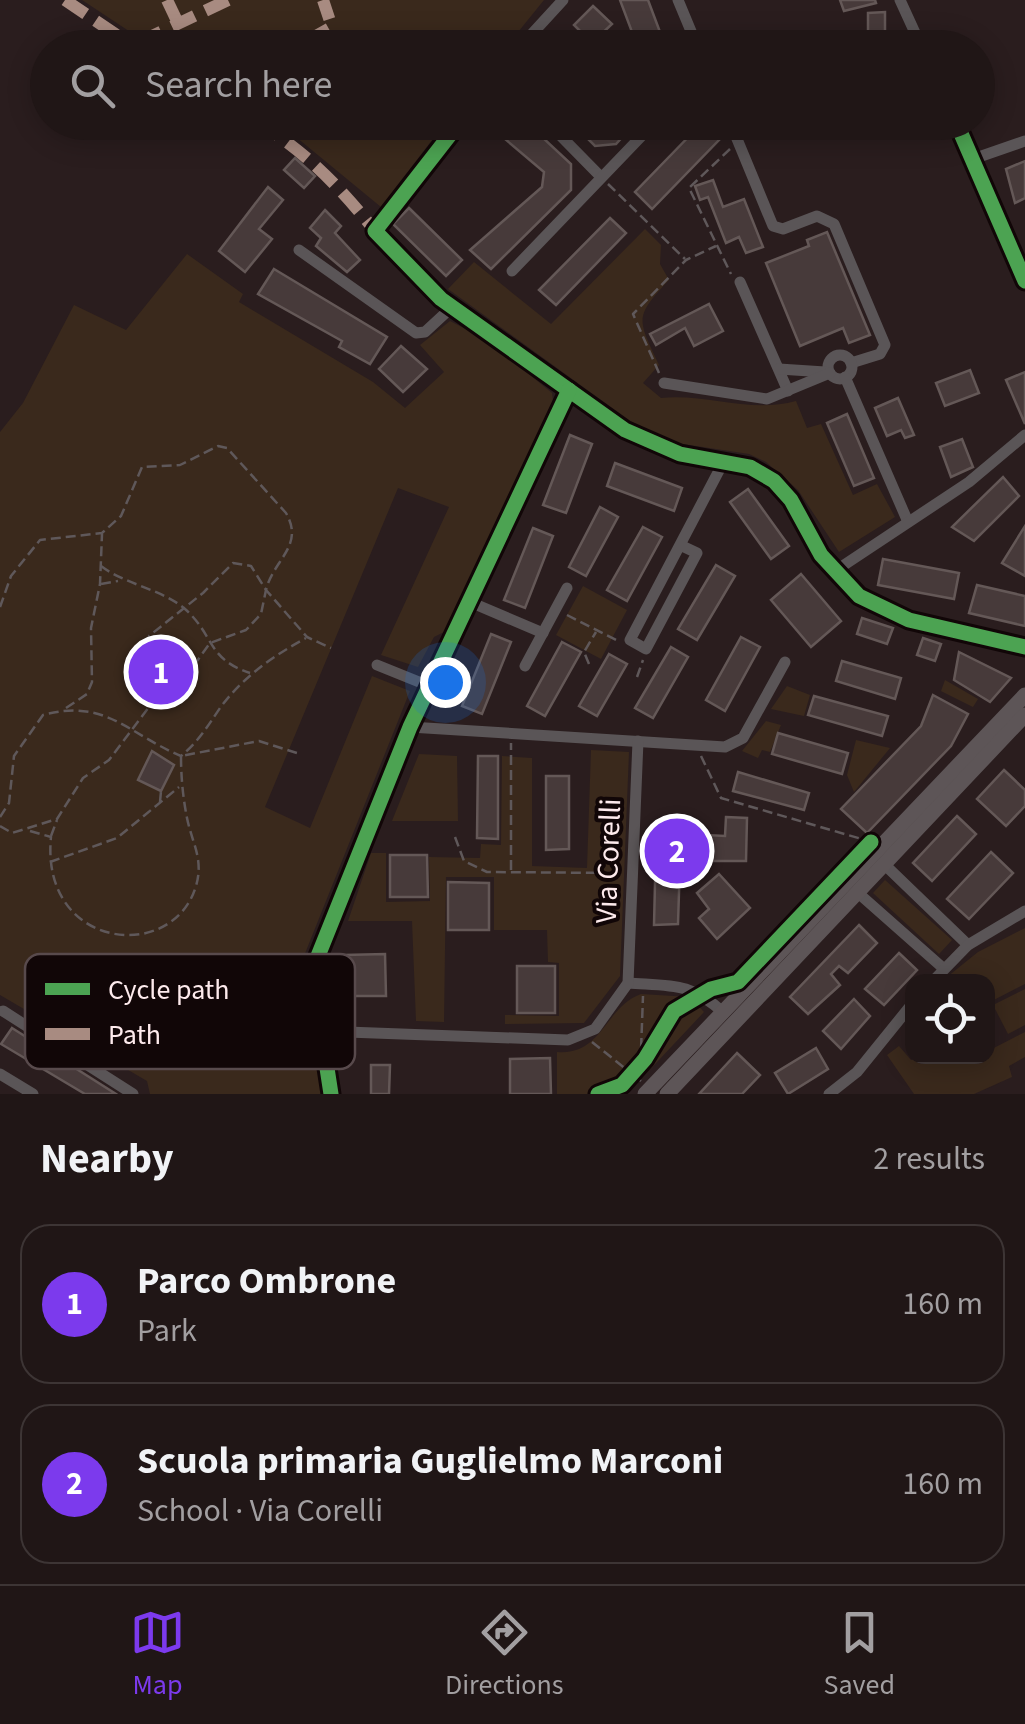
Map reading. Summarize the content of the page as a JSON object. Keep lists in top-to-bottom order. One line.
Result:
{"streets":{"street":["Via Corelli"]},"legend":["Cycle path","Path"],"page":{"search":"Search here","pins":["1","2"],"heading":["Nearby","2 results"],"list":[{"mark":"1","name":"Parco Ombrone","note":"Park","value":"160 m"},{"mark":"2","name":"Scuola primaria Guglielmo Marconi","note":"School · Via Corelli","value":"160 m"}],"nav":["Map","Directions","Saved"]}}
